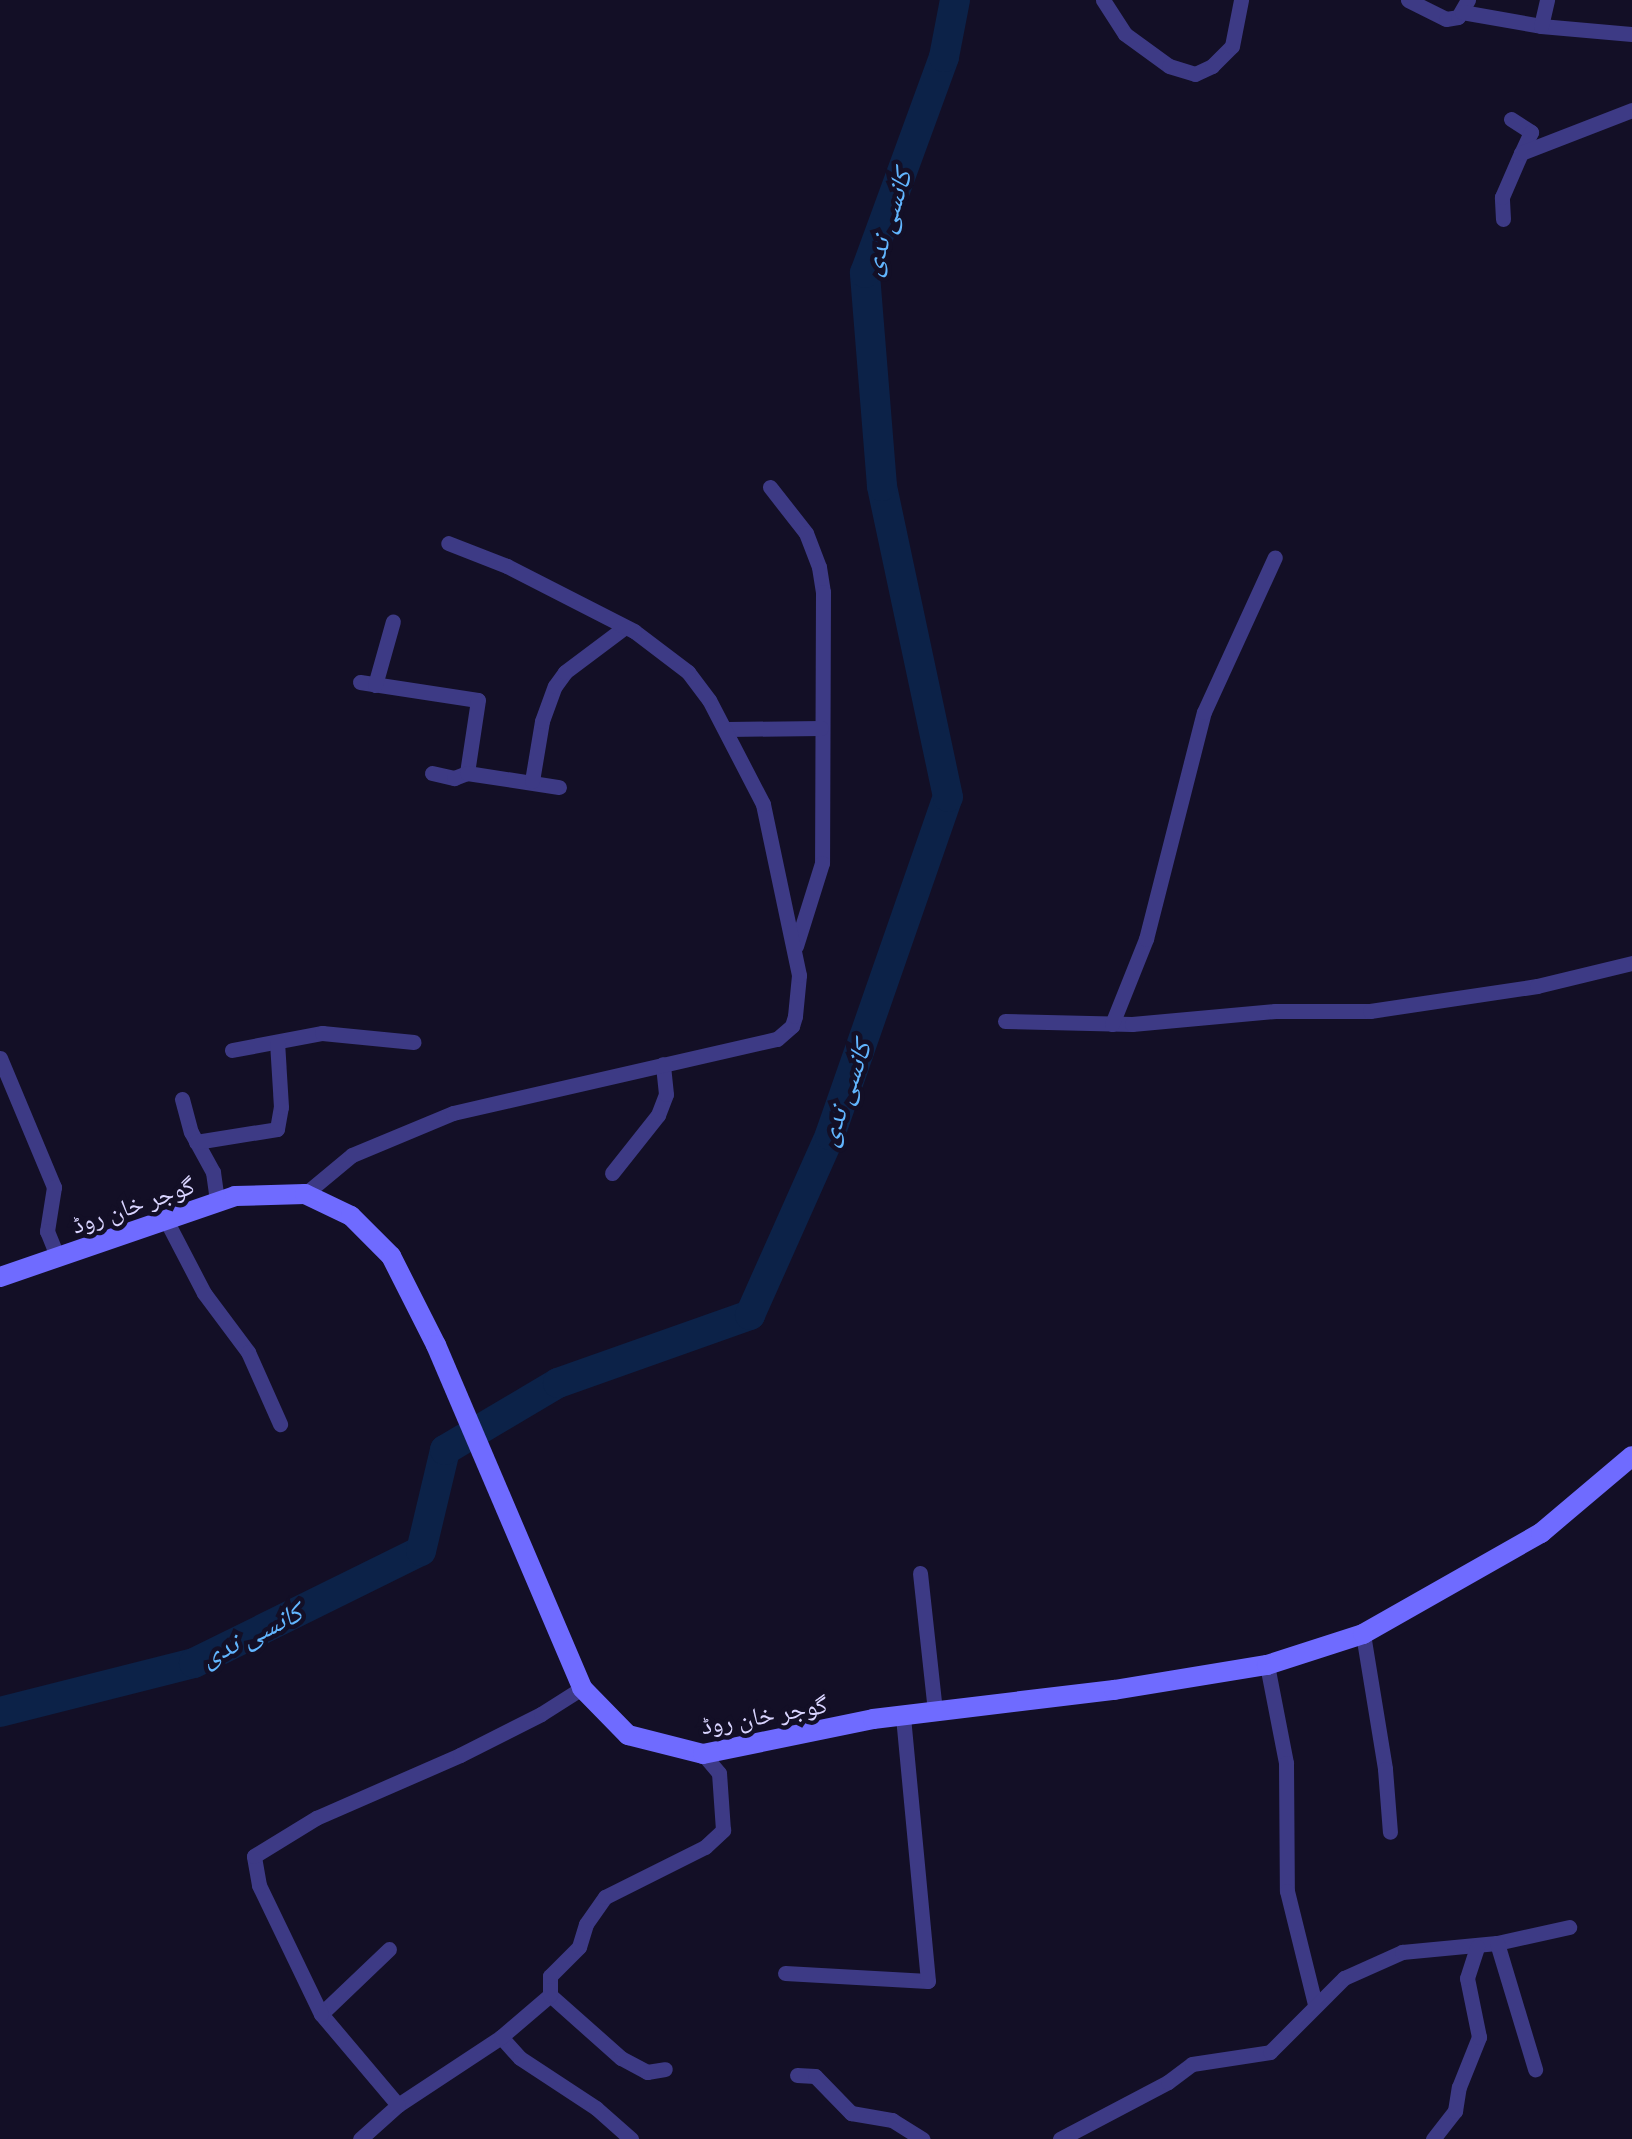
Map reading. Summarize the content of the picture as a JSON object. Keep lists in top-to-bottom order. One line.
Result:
{"streets":{"main road":["گوجر خان روڈ"]},"water":["کانسی ندی"]}
